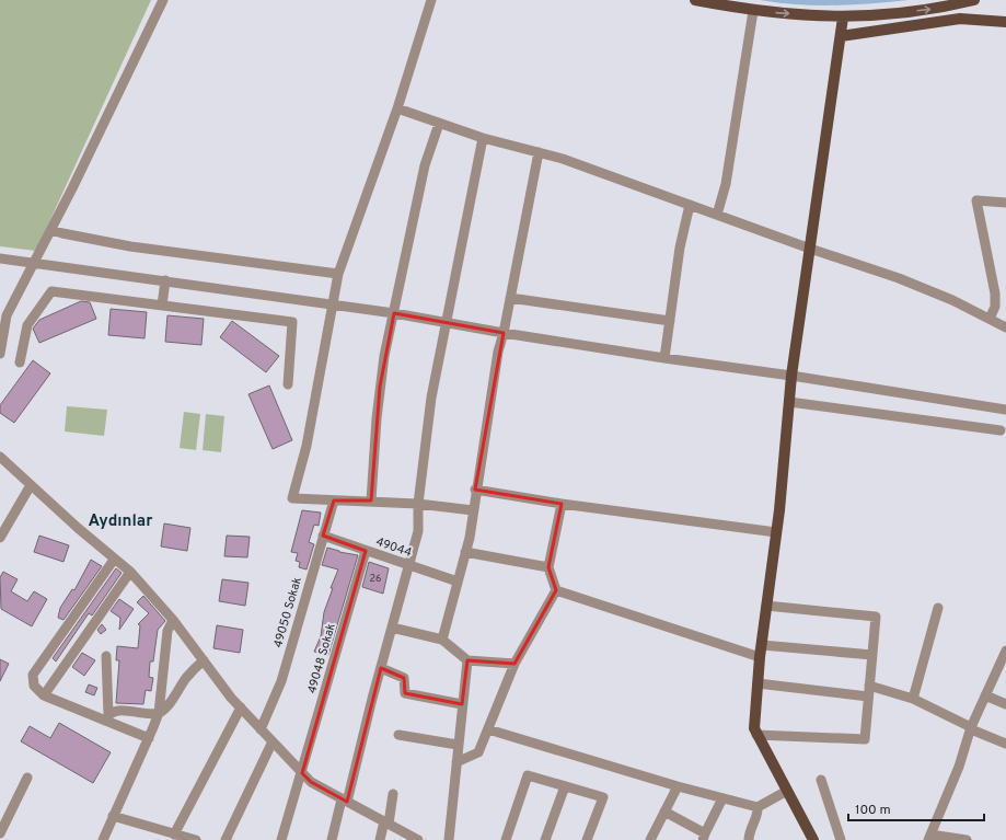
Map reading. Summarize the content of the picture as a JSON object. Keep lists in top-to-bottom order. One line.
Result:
{"streets":{"street":["49044","49050 Sokak","49048 Sokak"]},"crossings":[["49044","49050 Sokak"],["49044","49048 Sokak"]],"districts":["Aydınlar"],"house_numbers":["26"],"scale_bar":"100 m"}
